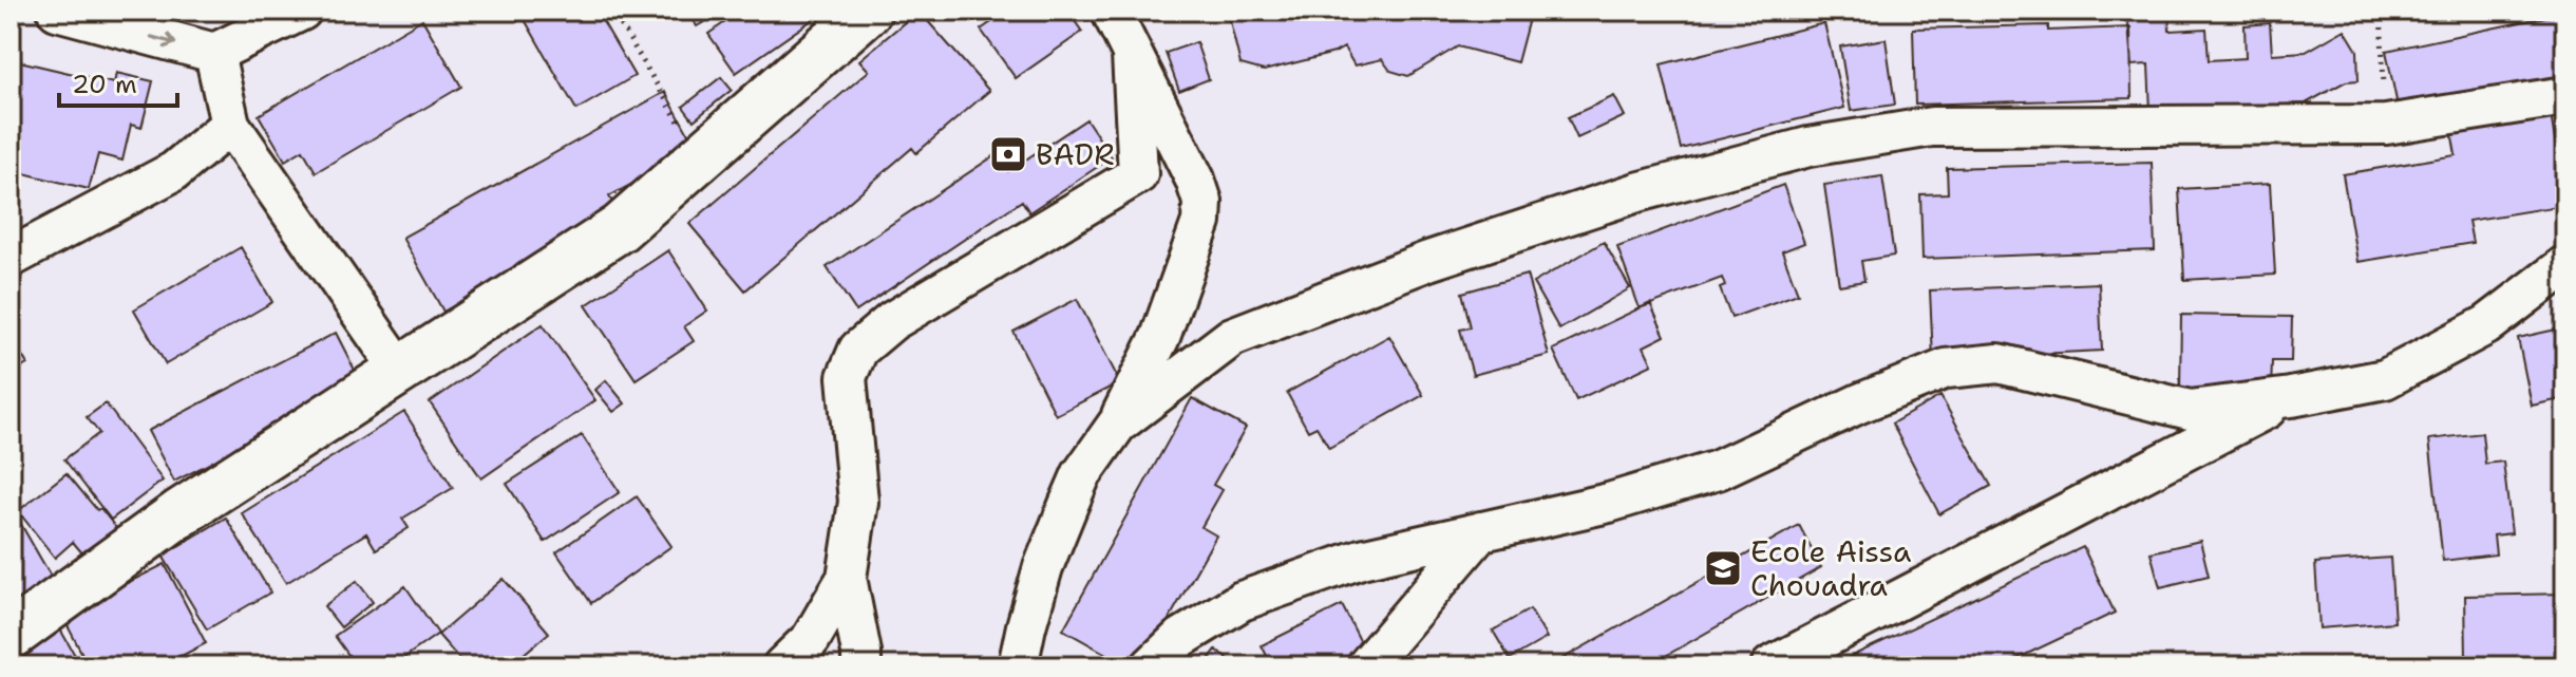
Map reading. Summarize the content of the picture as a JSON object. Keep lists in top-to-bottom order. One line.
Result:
{"places":{"bank":["BADR"],"school or university":["Ecole Aissa Chouadra"]},"scale_bar":"20 m"}
